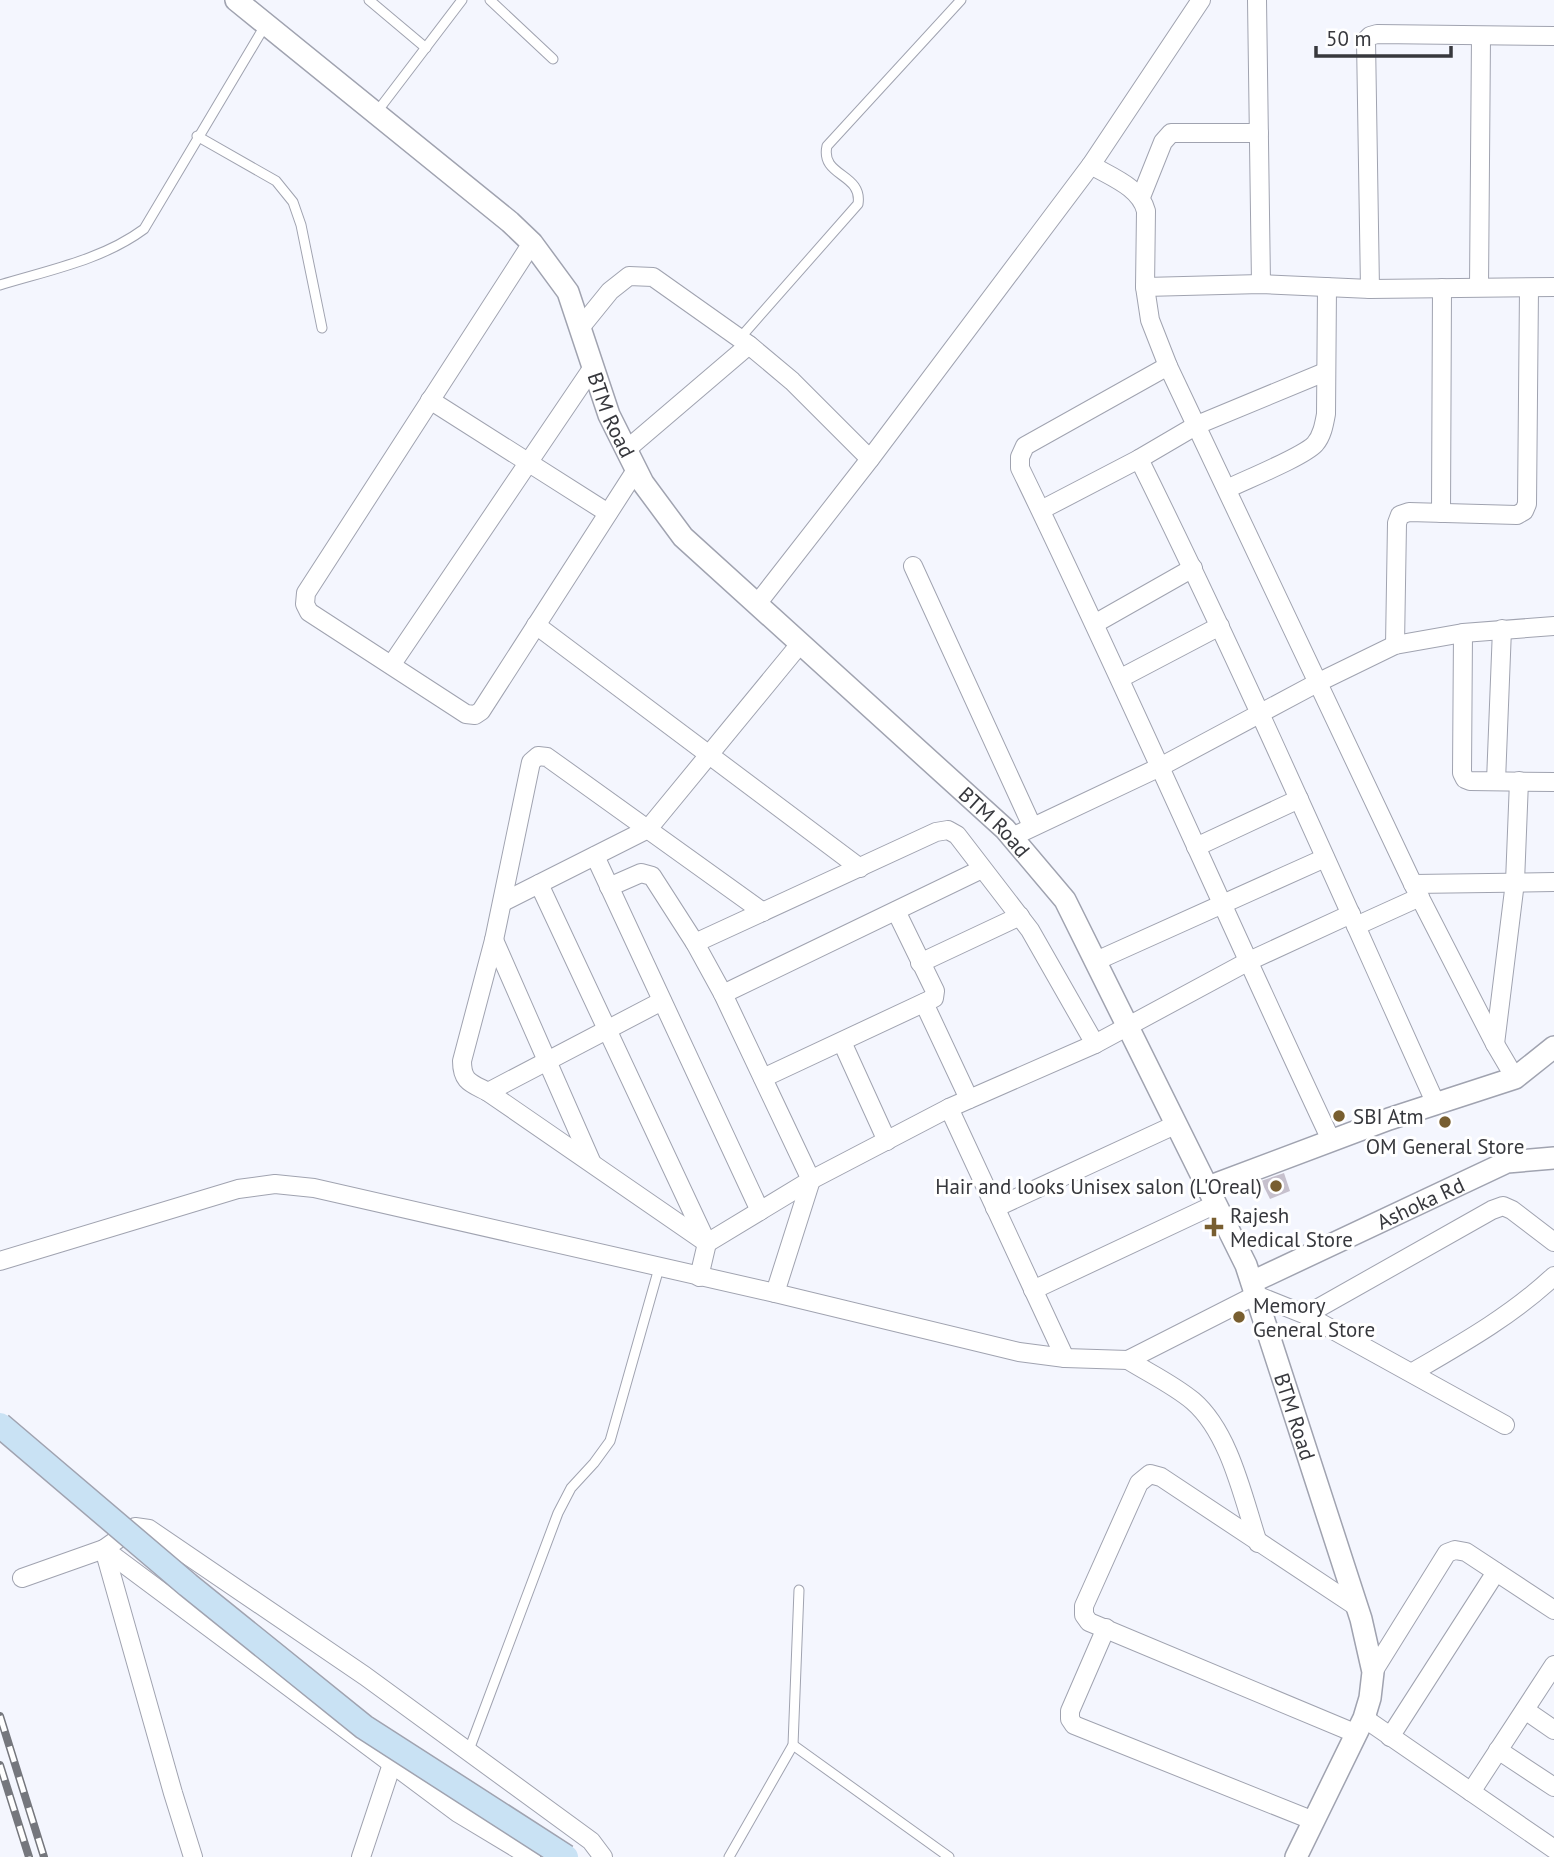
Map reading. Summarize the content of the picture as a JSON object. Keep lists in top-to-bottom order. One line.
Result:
{"streets":{"street":["BTM Road","Ashoka Rd"]},"crossings":[["BTM Road","Ashoka Rd"]],"places":{"other":["SBI Atm","OM General Store","Hair and looks Unisex salon (L'Oreal)","Memory General Store"],"health":["Rajesh Medical Store"]},"scale_bar":"50 m"}
